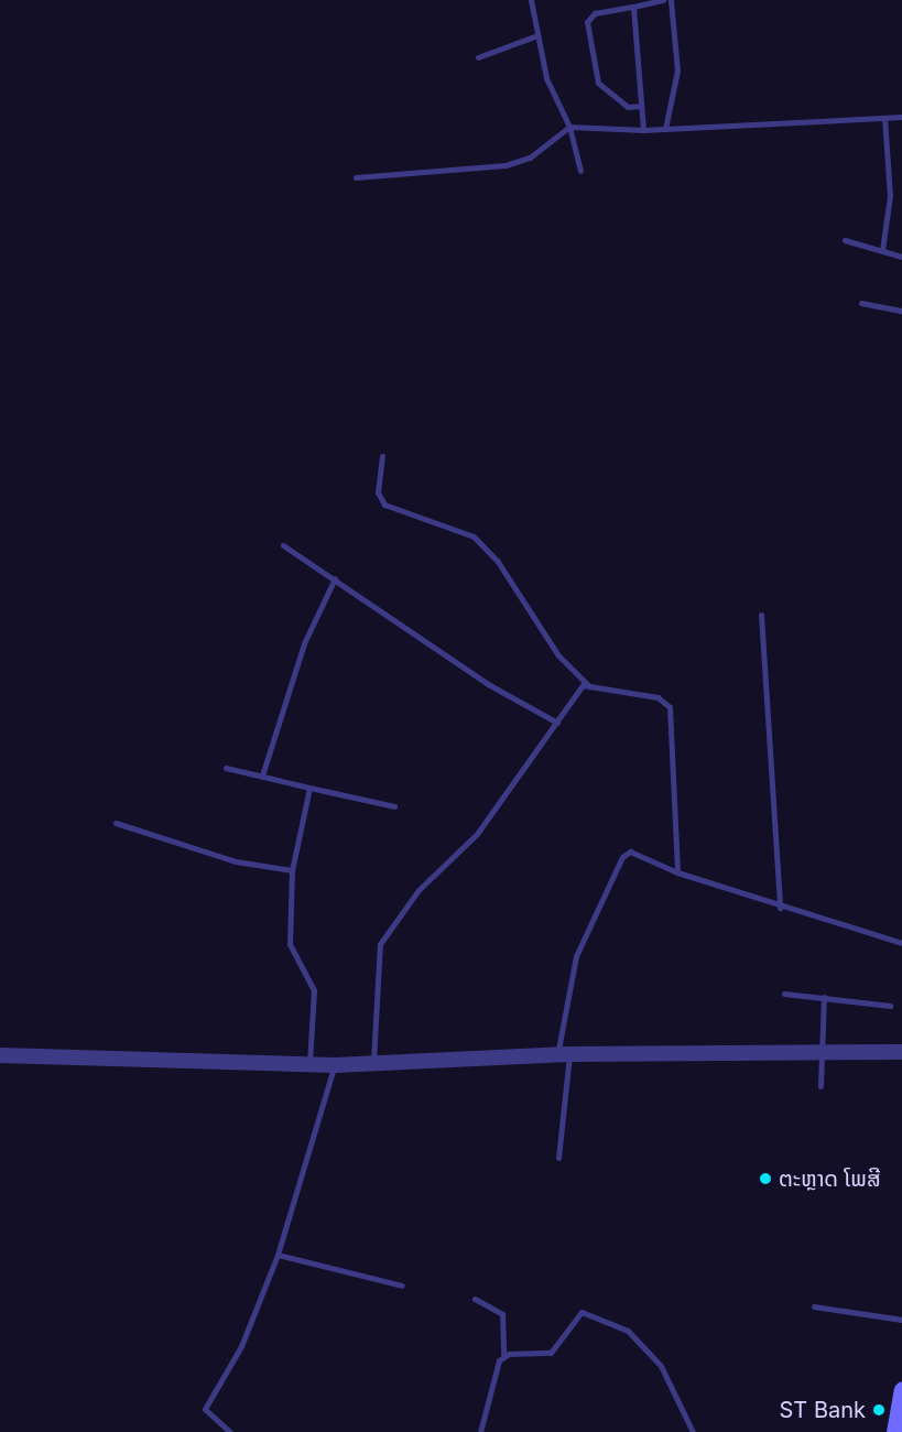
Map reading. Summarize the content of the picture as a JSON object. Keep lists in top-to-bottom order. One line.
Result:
{"places":["ຕະຫຼາດ ໂພສີ","ST Bank"]}
